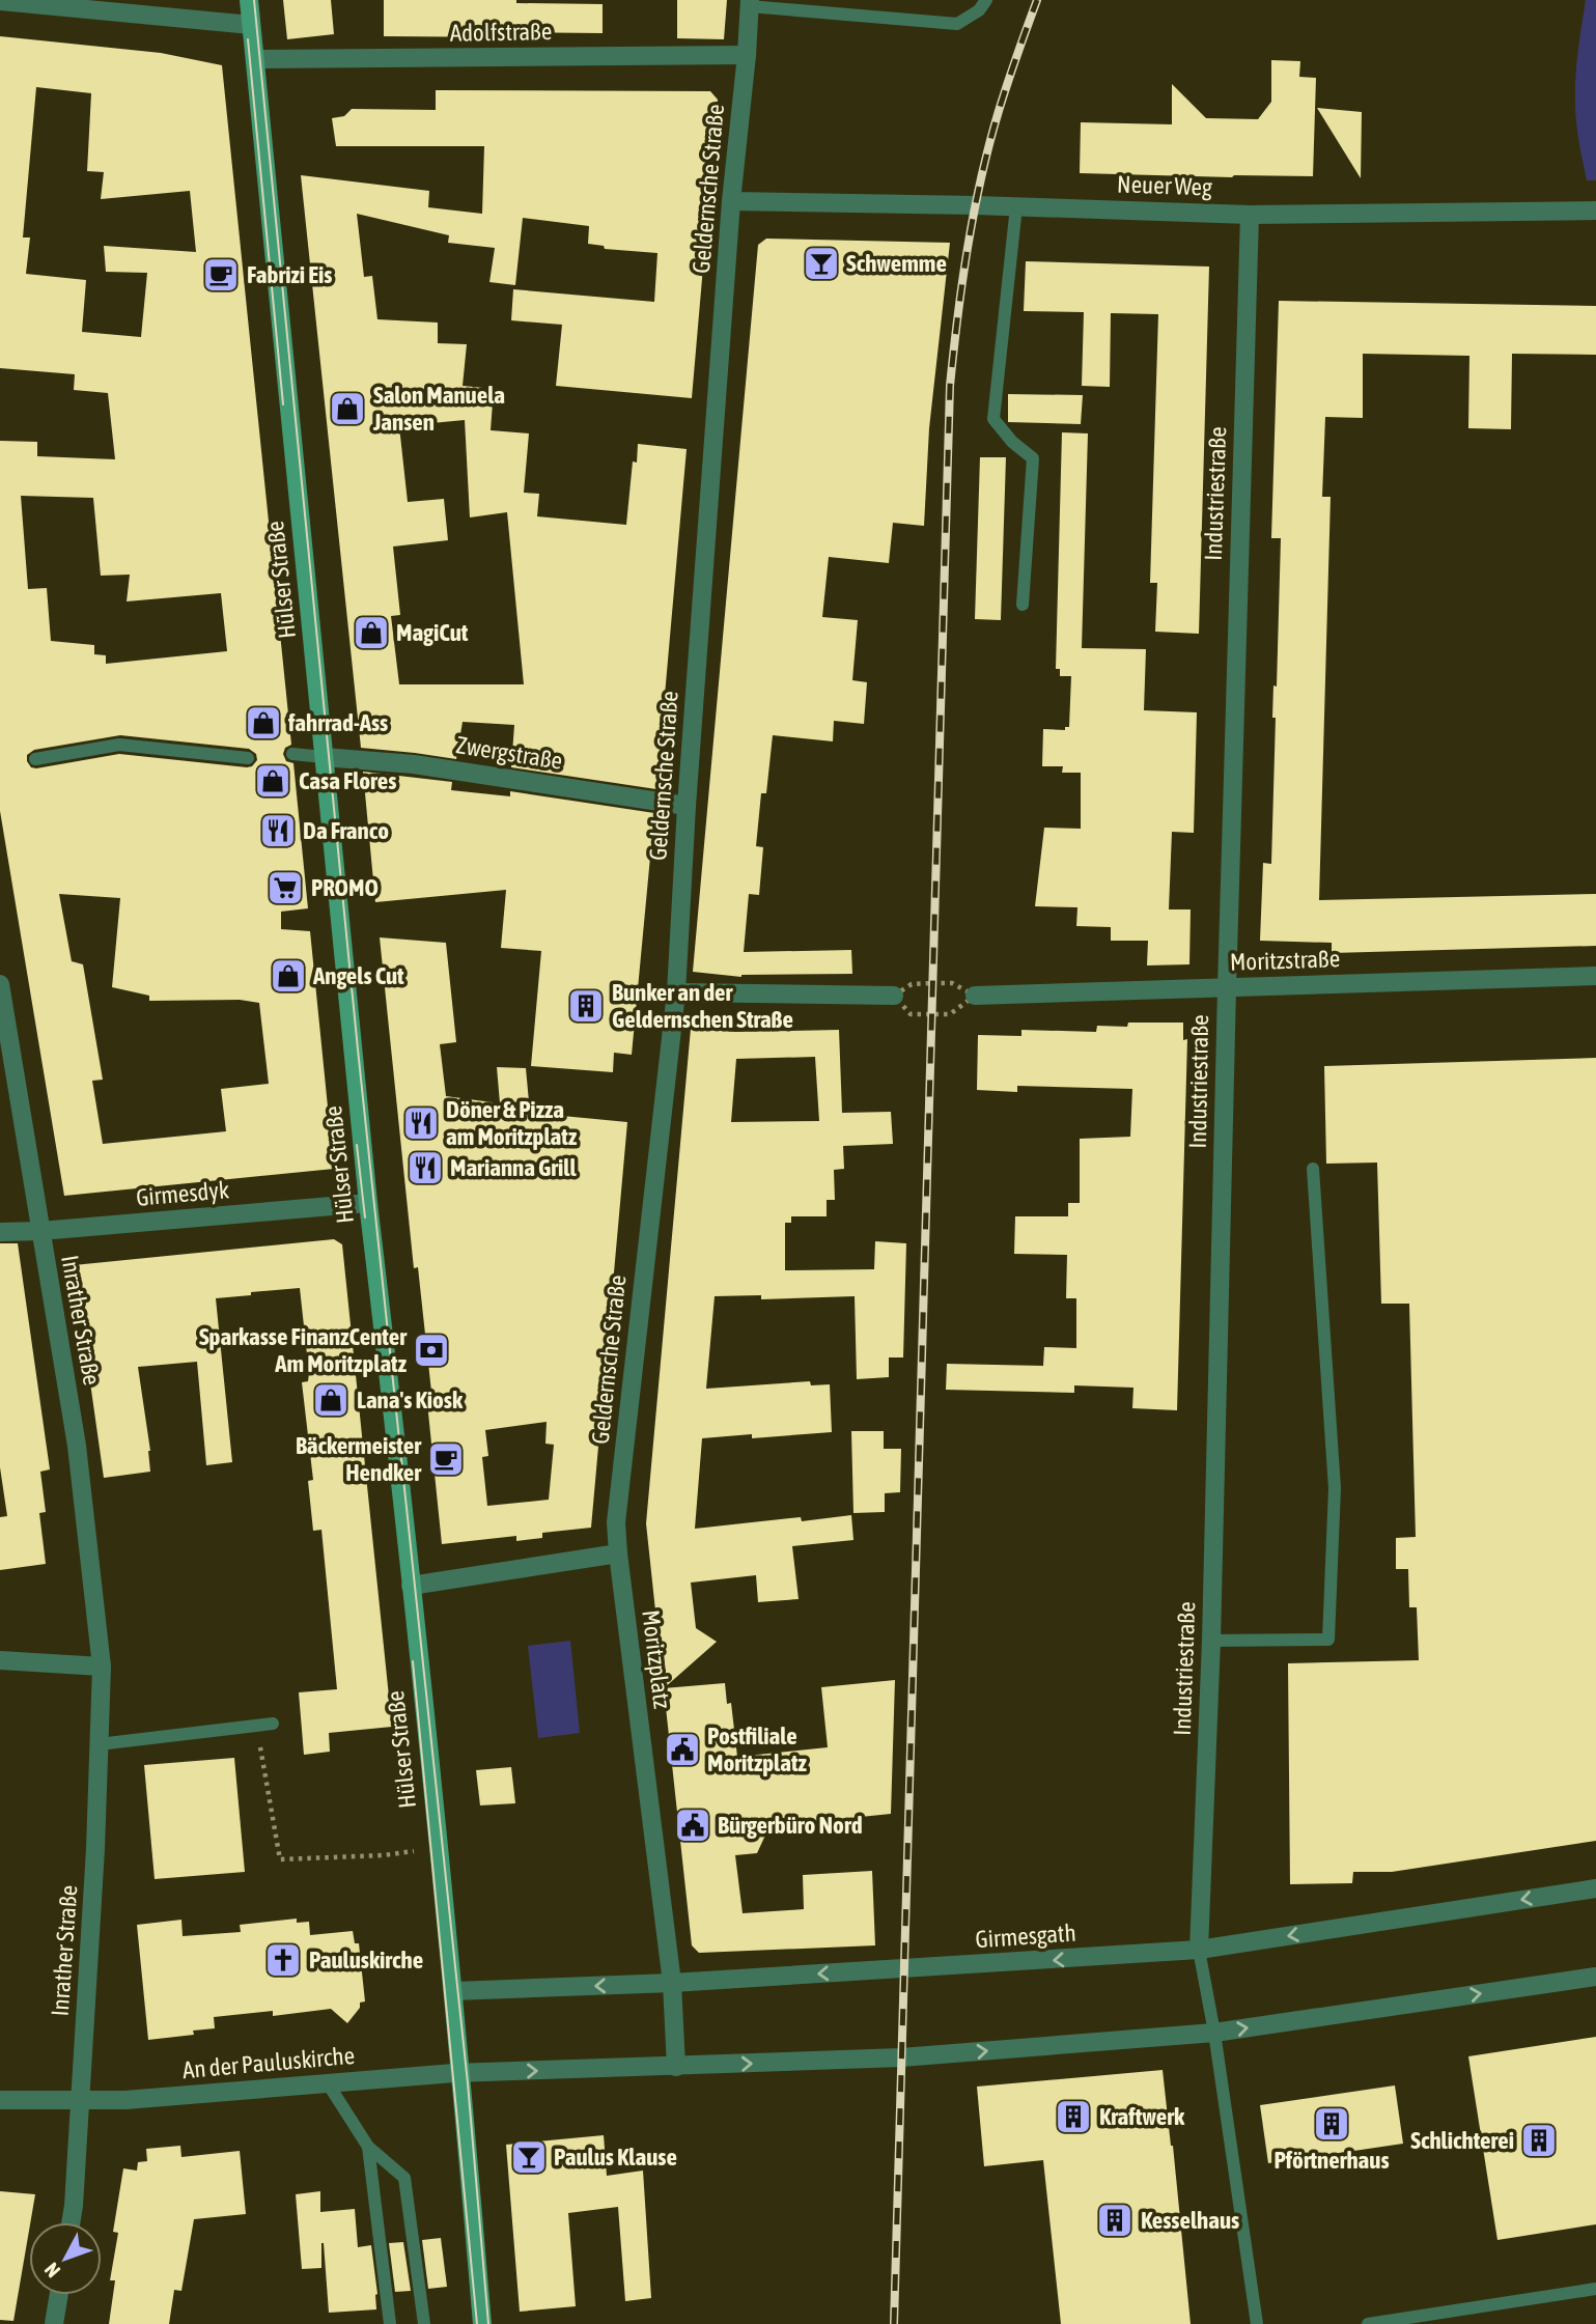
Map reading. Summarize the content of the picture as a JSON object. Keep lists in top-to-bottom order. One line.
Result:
{"streets":{"street":["Adolfstraße","Neuer Weg","Geldernsche Straße","Industriestraße","Hülser Straße","Zwergstraße","Moritzstraße","Girmesdyk","Inrather Straße","Moritzplatz","Girmesgath","An der Pauluskirche"]},"crossings":[["Adolfstraße","Geldernsche Straße"],["Adolfstraße","Hülser Straße"],["Neuer Weg","Geldernsche Straße"],["Neuer Weg","Industriestraße"],["Geldernsche Straße","Zwergstraße"],["Geldernsche Straße","Moritzplatz"],["Industriestraße","Moritzstraße"],["Industriestraße","Girmesgath"],["Hülser Straße","Zwergstraße"],["Hülser Straße","Girmesdyk"],["Hülser Straße","Girmesgath"],["Hülser Straße","An der Pauluskirche"],["Girmesdyk","Inrather Straße"],["Inrather Straße","An der Pauluskirche"],["Moritzplatz","Girmesgath"]],"places":{"bar":["Schwemme","Paulus Klause"],"cafe":["Fabrizi Eis","Bäckermeister Hendker"],"shop":["Salon Manuela Jansen","MagiCut","fahrrad-Ass","Casa Flores","Angels Cut","Lana's Kiosk"],"restaurant":["Da Franco","Döner & Pizza am Moritzplatz","Marianna Grill"],"supermarket":["PROMO"],"building":["Bunker an der Geldernschen Straße","Kraftwerk","Pförtnerhaus","Schlichterei","Kesselhaus"],"bank":["Sparkasse FinanzCenter Am Moritzplatz"],"public building":["Postfiliale Moritzplatz","Bürgerbüro Nord"],"church":["Pauluskirche"]},"north":"bottom left"}
